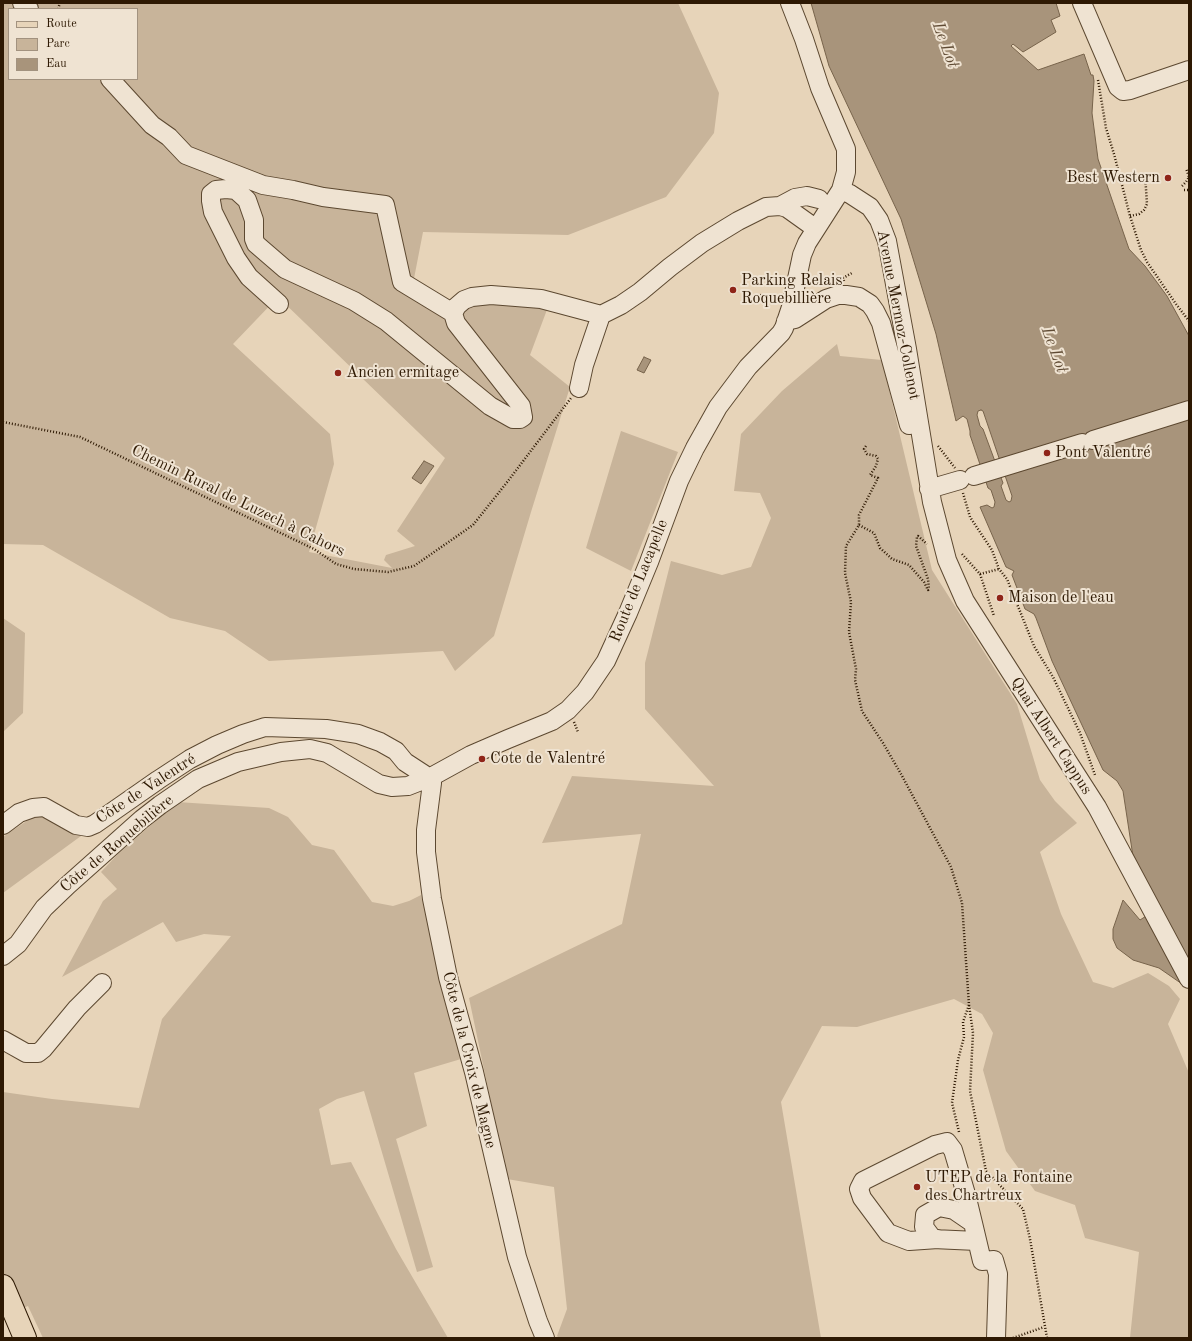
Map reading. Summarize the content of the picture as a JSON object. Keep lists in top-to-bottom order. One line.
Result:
{"streets":{"street":["Avenue Mermoz-Collenot","Route de Lacapelle","Quai Albert Cappus","Côte de Valentré","Côte de Roquebilière","Côte de la Croix de Magne"],"path":["Chemin Rural de Luzech à Cahors"]},"crossings":[["Avenue Mermoz-Collenot","Route de Lacapelle"],["Avenue Mermoz-Collenot","Quai Albert Cappus"],["Route de Lacapelle","Côte de Valentré"],["Route de Lacapelle","Côte de Roquebilière"],["Route de Lacapelle","Côte de la Croix de Magne"],["Côte de Valentré","Côte de Roquebilière"],["Côte de Valentré","Côte de la Croix de Magne"],["Côte de Roquebilière","Côte de la Croix de Magne"]],"water":["Le Lot"],"places":["Best Western","Parking Relais Roquebillière","Ancien ermitage","Pont Valentré","Maison de l'eau","Cote de Valentré","UTEP de la Fontaine des Chartreux"],"legend":["Route","Parc","Eau"]}
